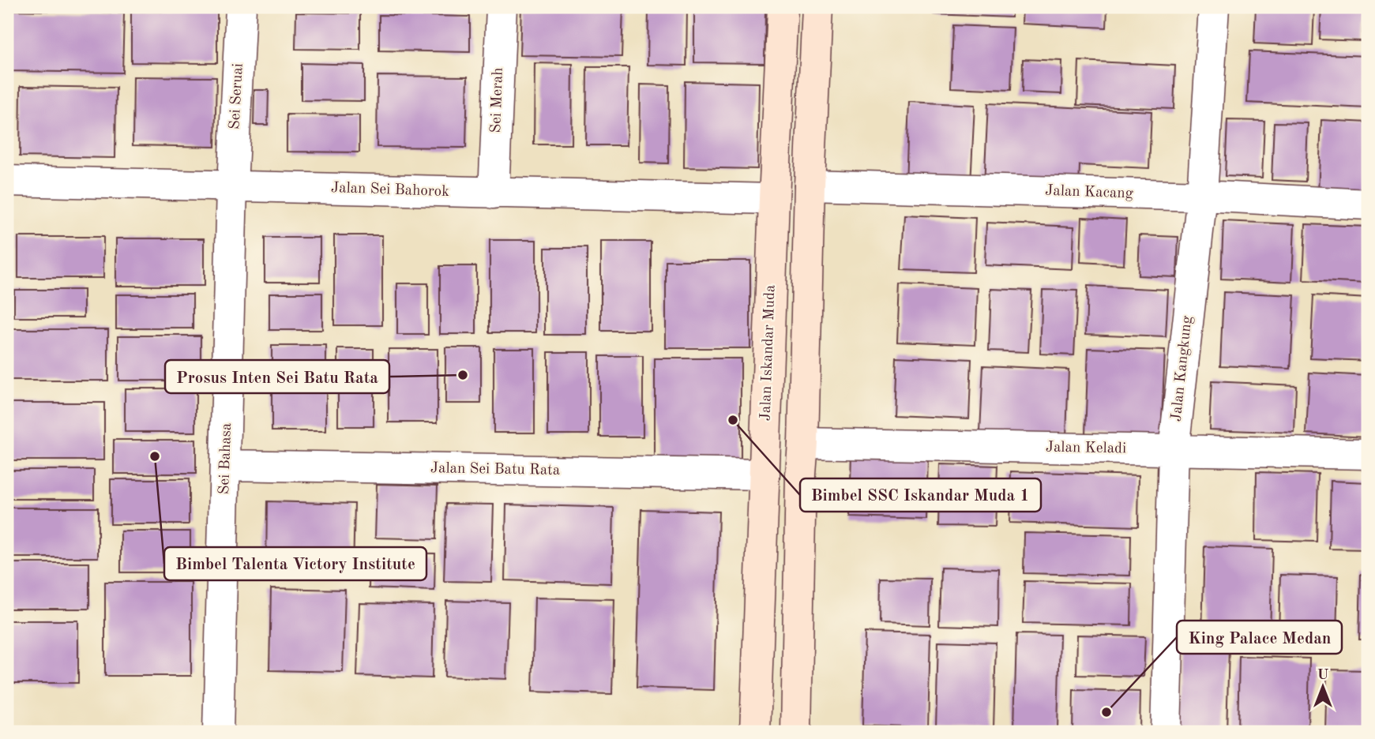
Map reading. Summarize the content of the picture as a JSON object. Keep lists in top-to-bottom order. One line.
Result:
{"streets":{"main road":["Jalan Iskandar Muda"],"street":["Sei Seruai","Sei Merah","Jalan Sei Bahorok","Jalan Kacang","Jalan Kangkung","Jalan Keladi","Sei Bahasa","Jalan Sei Batu Rata"]},"crossings":[["Sei Seruai","Jalan Sei Bahorok"],["Sei Seruai","Sei Bahasa"],["Sei Merah","Jalan Sei Bahorok"],["Jalan Sei Bahorok","Jalan Iskandar Muda"],["Jalan Sei Bahorok","Sei Bahasa"],["Jalan Kacang","Jalan Kangkung"],["Jalan Iskandar Muda","Jalan Sei Batu Rata"],["Jalan Kangkung","Jalan Keladi"],["Sei Bahasa","Jalan Sei Batu Rata"]],"places":["Prosus Inten Sei Batu Rata","Bimbel SSC Iskandar Muda 1","Bimbel Talenta Victory Institute","King Palace Medan"],"north":"top"}
